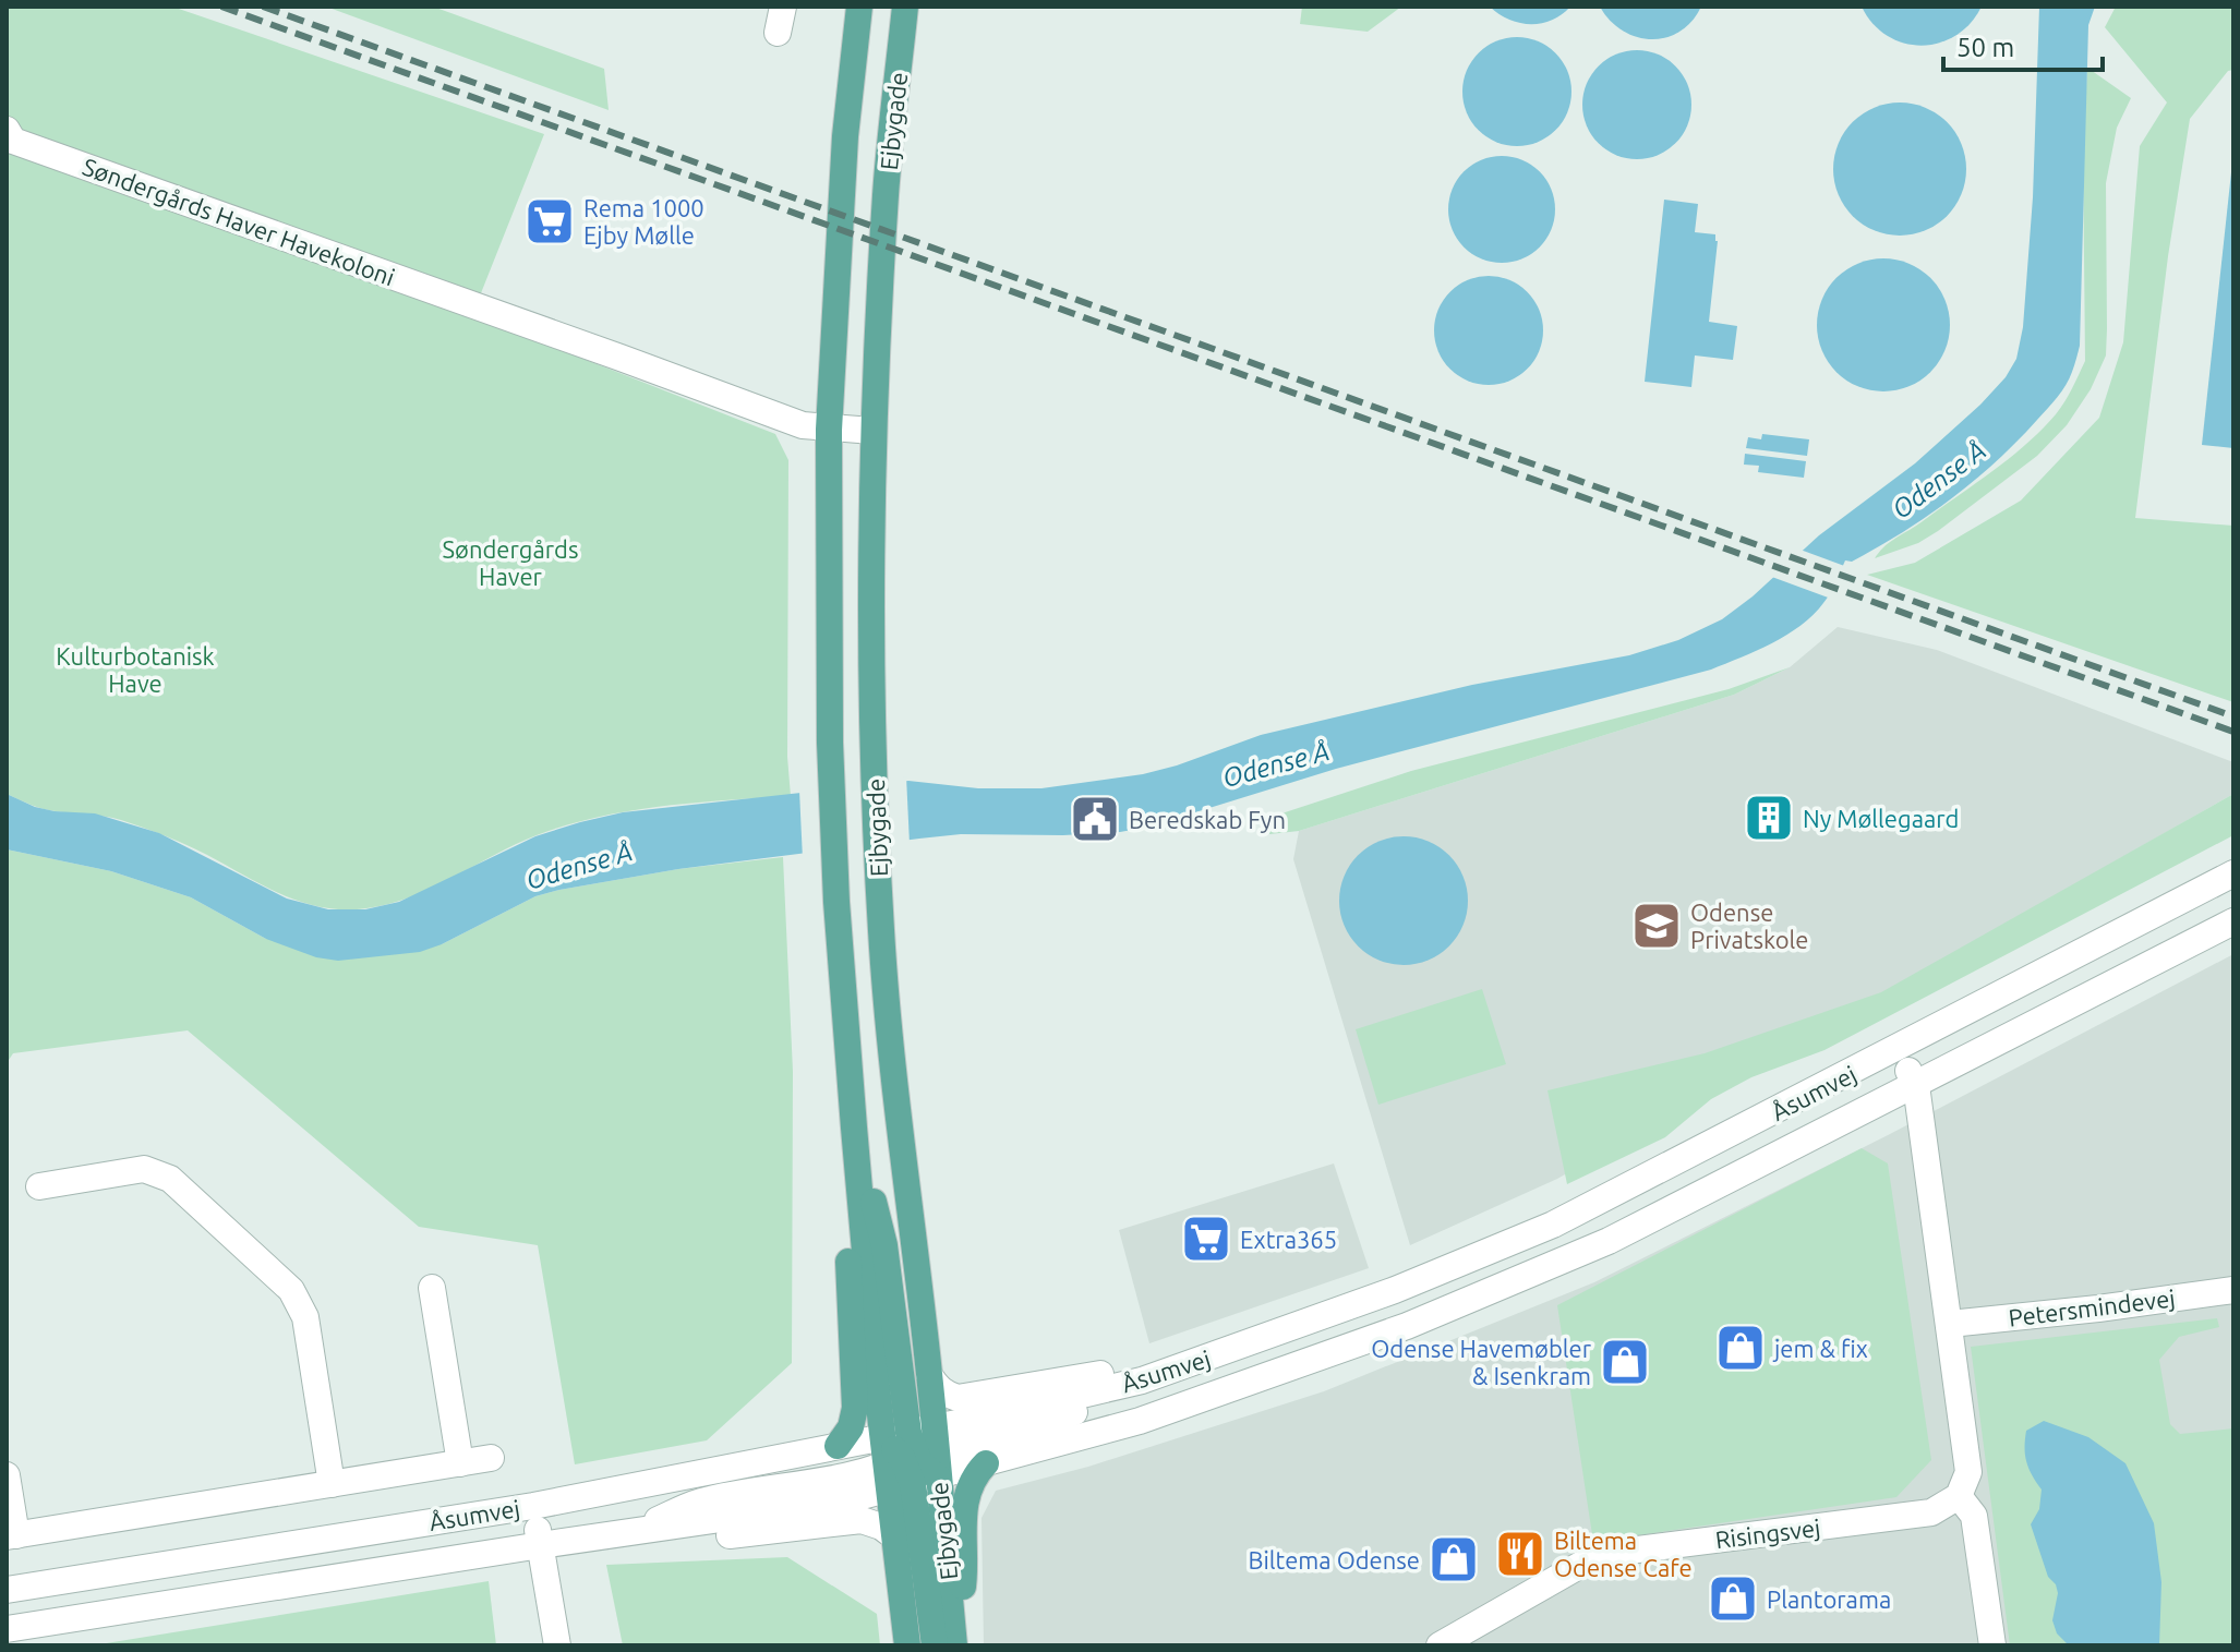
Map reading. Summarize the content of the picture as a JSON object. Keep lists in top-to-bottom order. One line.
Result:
{"streets":{"main road":["Ejbygade"],"street":["Søndergårds Haver Havekoloni","Åsumvej","Petersmindevej","Risingsvej"]},"crossings":[["Ejbygade","Søndergårds Haver Havekoloni"],["Ejbygade","Åsumvej"]],"water":["Odense Å"],"parks":["Søndergårds Haver","Kulturbotanisk Have"],"places":{"supermarket":["Rema 1000 Ejby Mølle","Extra365"],"building":["Ny Møllegaard"],"public building":["Beredskab Fyn"],"school or university":["Odense Privatskole"],"shop":["jem & fix","Odense Havemøbler & Isenkram","Biltema Odense","Plantorama"],"restaurant":["Biltema Odense Cafe"]},"scale_bar":"50 m"}
